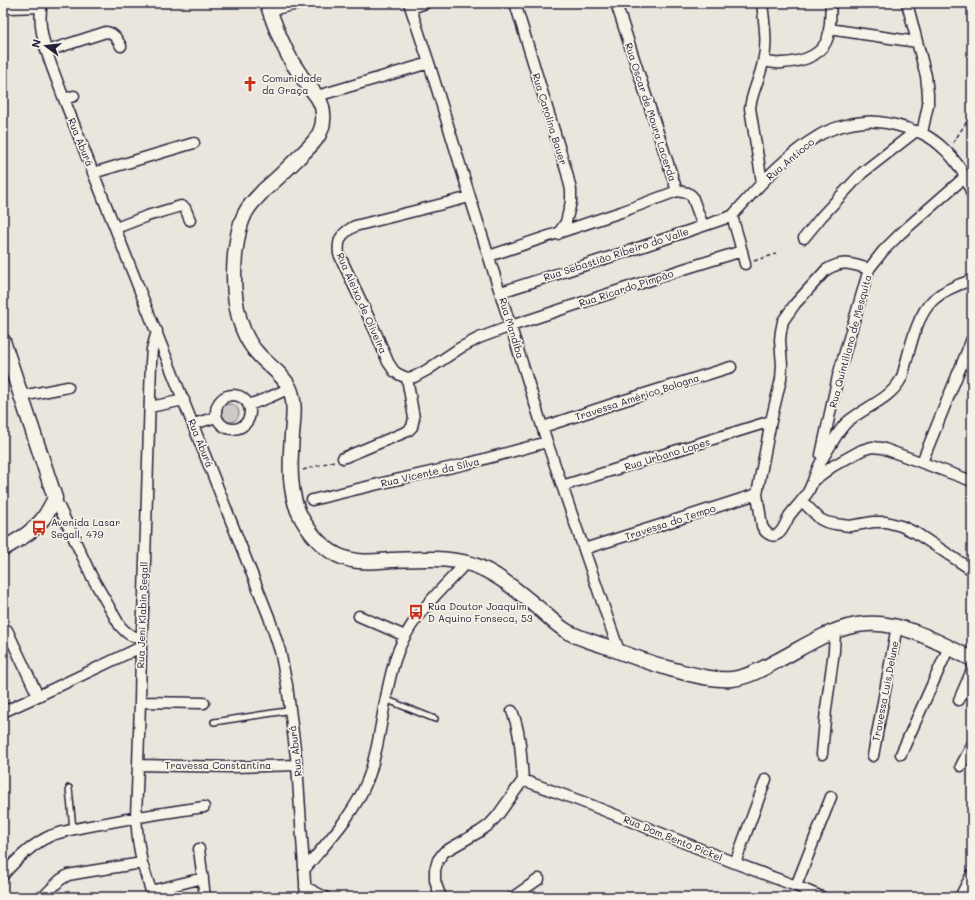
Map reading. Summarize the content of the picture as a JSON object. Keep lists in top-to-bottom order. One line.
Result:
{"streets":{"street":["Rua Oscar de Moura Lacerda","Rua Carolina Bauer","Rua Aburá","Rua Antioco","Rua Sebastião Ribeiro do Valle","Rua Ricardo Pimpão","Rua Aleixo de Oliveira","Rua Mandiba","Rua Quintiliano de Mesquita","Travessa Américo Bologna","Rua Urbano Lopes","Rua Vicente da Silva","Travessa do Tempo","Rua Jeni Klabin Segall","Travessa Luís Delune","Travessa Constantina","Rua Dom Bento Pickel"]},"crossings":[["Rua Oscar de Moura Lacerda","Rua Carolina Bauer"],["Rua Oscar de Moura Lacerda","Rua Mandiba"],["Rua Aburá","Rua Jeni Klabin Segall"],["Rua Aburá","Travessa Constantina"],["Rua Antioco","Rua Sebastião Ribeiro do Valle"],["Rua Sebastião Ribeiro do Valle","Rua Mandiba"],["Rua Ricardo Pimpão","Rua Mandiba"],["Rua Aleixo de Oliveira","Rua Mandiba"],["Rua Mandiba","Travessa Américo Bologna"],["Rua Mandiba","Rua Urbano Lopes"],["Rua Mandiba","Rua Vicente da Silva"],["Rua Mandiba","Travessa do Tempo"],["Rua Quintiliano de Mesquita","Rua Urbano Lopes"],["Rua Quintiliano de Mesquita","Travessa do Tempo"],["Rua Jeni Klabin Segall","Travessa Constantina"]],"places":{"church":["Comunidade da Graça"],"bus stop":["Avenida Lasar Segall, 479","Rua Doutor Joaquim D Aquino Fonseca, 53"]},"north":"left"}
